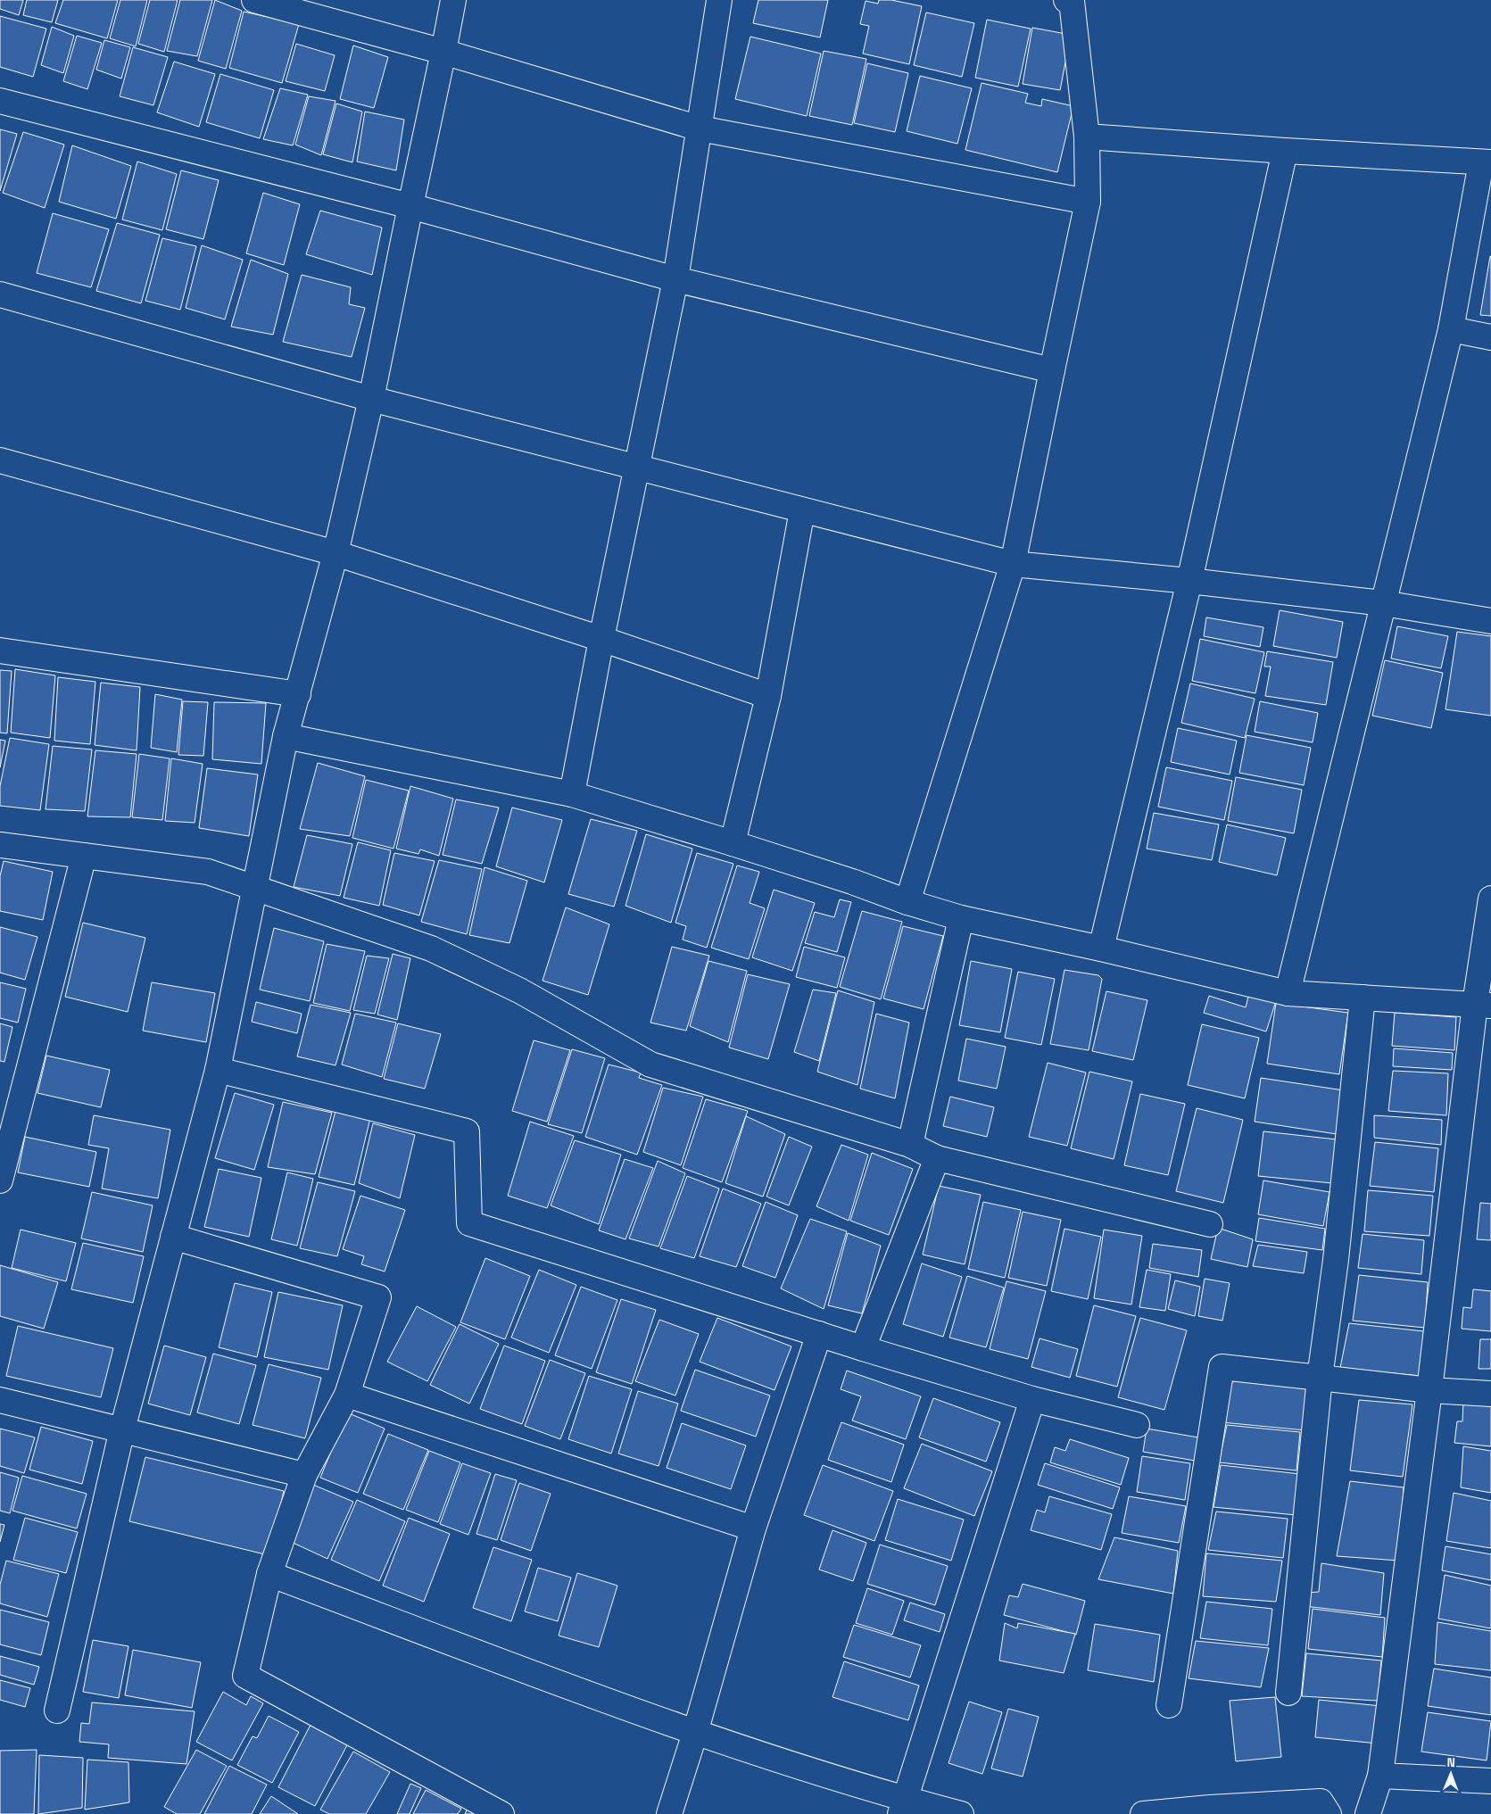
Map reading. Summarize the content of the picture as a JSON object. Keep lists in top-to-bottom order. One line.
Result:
{"north":"top"}
